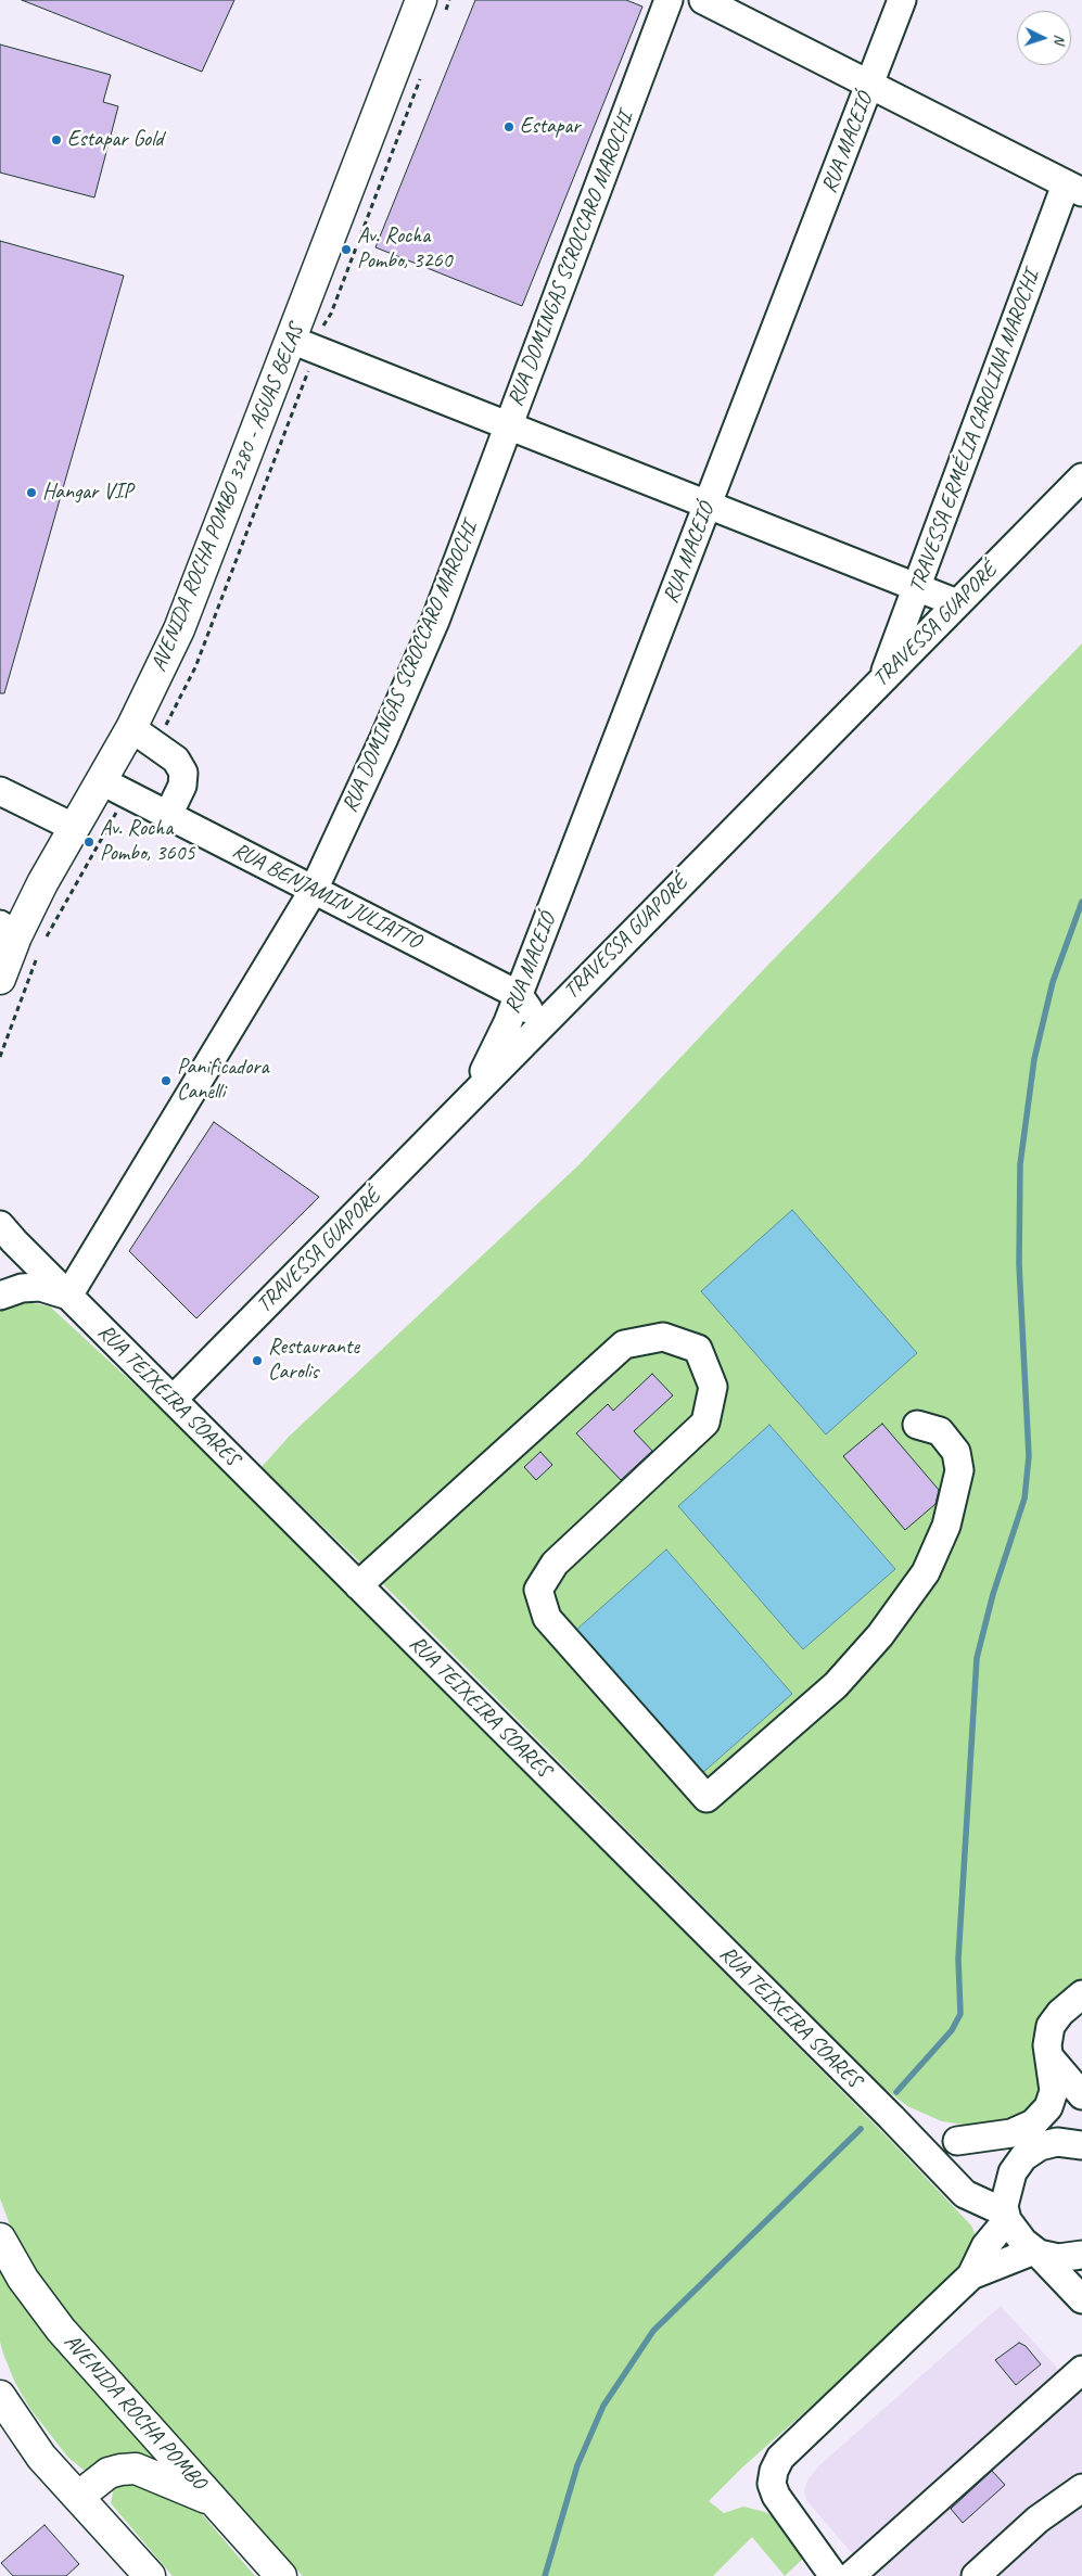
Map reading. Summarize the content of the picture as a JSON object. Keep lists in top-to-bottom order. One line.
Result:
{"streets":{"main road":["AVENIDA ROCHA POMBO 3280 - AGUAS BELAS","AVENIDA ROCHA POMBO"],"street":["RUA MACEIÓ","RUA DOMINGAS SCROCCARO MAROCHI","TRAVESSA ERMÉLIA CAROLINA MAROCHI","TRAVESSA GUAPORÉ","RUA BENJAMIN JULIATTO","RUA TEIXEIRA SOARES"]},"crossings":[["RUA MACEIÓ","TRAVESSA GUAPORÉ"],["RUA MACEIÓ","RUA BENJAMIN JULIATTO"],["RUA DOMINGAS SCROCCARO MAROCHI","RUA BENJAMIN JULIATTO"],["RUA DOMINGAS SCROCCARO MAROCHI","RUA TEIXEIRA SOARES"],["TRAVESSA ERMÉLIA CAROLINA MAROCHI","TRAVESSA GUAPORÉ"],["AVENIDA ROCHA POMBO 3280 - AGUAS BELAS","RUA BENJAMIN JULIATTO"],["TRAVESSA GUAPORÉ","RUA BENJAMIN JULIATTO"],["TRAVESSA GUAPORÉ","RUA TEIXEIRA SOARES"]],"places":["Estapar","Estapar Gold","Av. Rocha Pombo, 3260","Hangar VIP","Av. Rocha Pombo, 3605","Panificadora Canelli","Restaurante Carolis"],"north":"right"}
